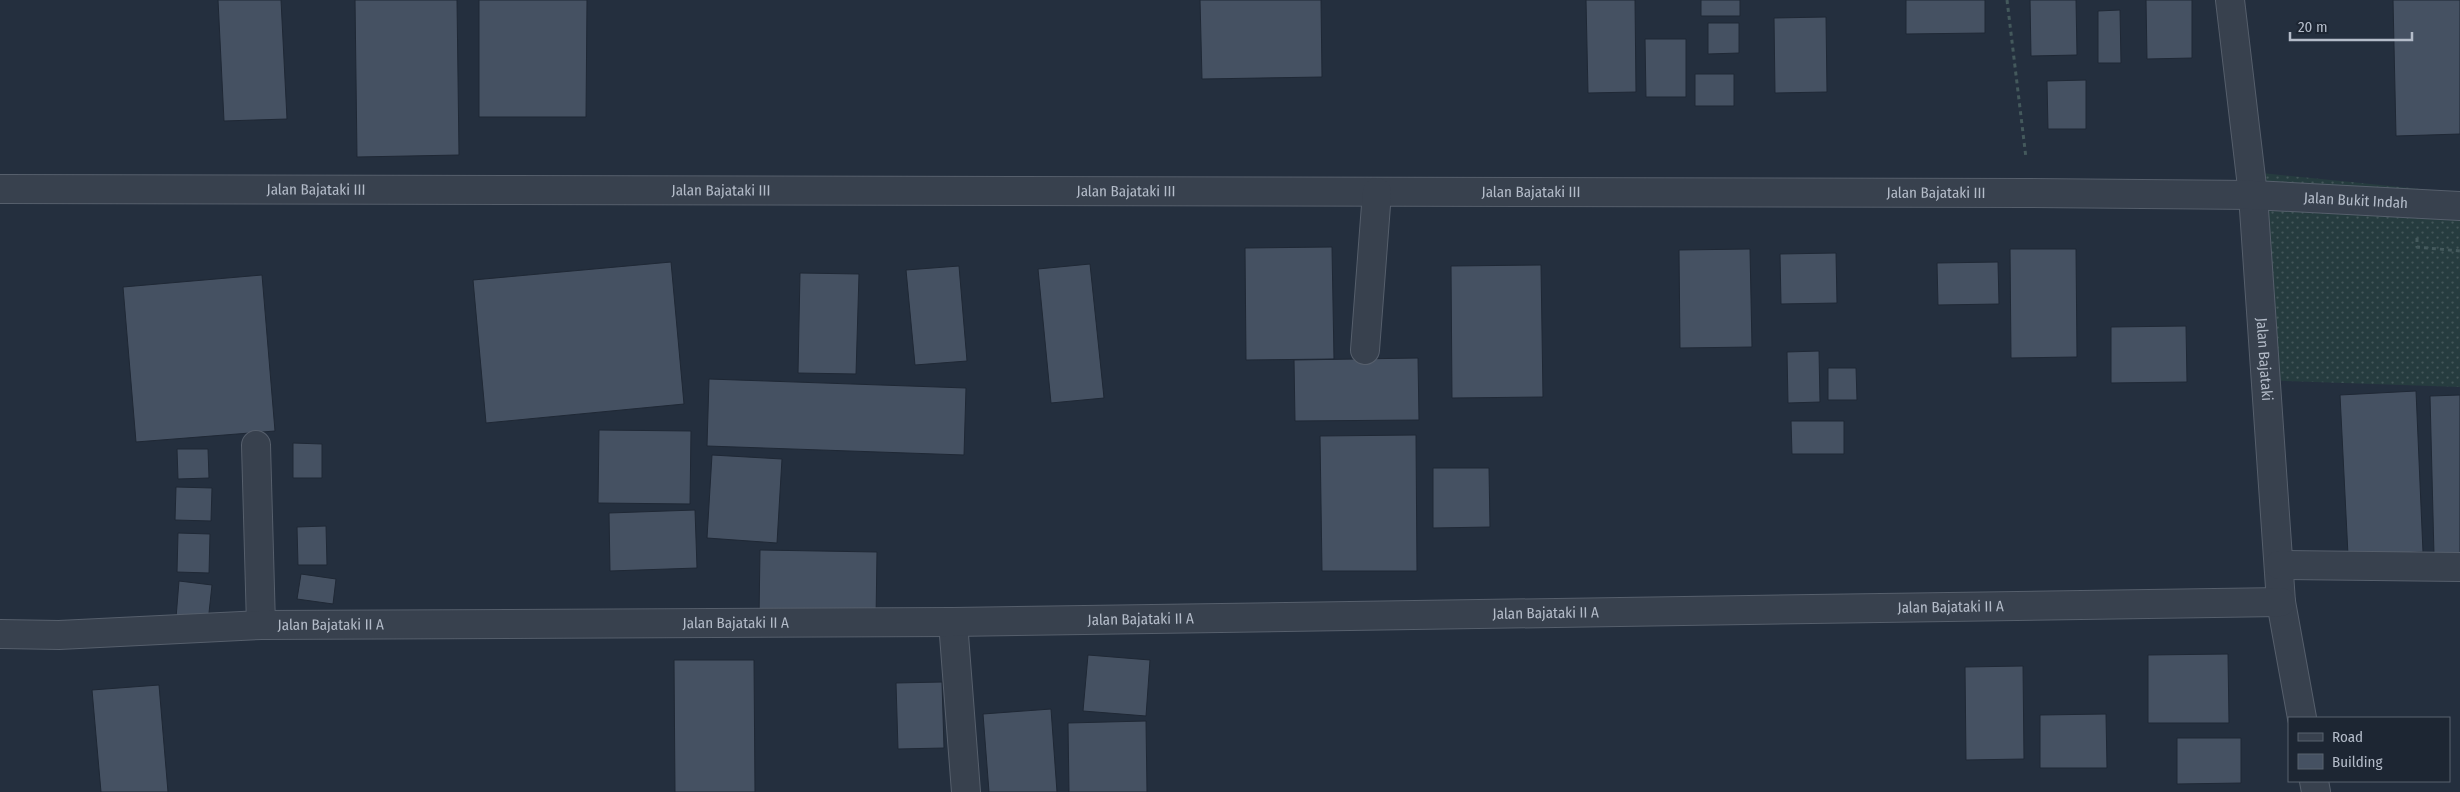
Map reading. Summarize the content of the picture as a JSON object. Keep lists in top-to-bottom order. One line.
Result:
{"streets":{"street":["Jalan Bajataki III","Jalan Bukit Indah","Jalan Bajataki","Jalan Bajataki II A"]},"crossings":[["Jalan Bajataki III","Jalan Bukit Indah"],["Jalan Bajataki III","Jalan Bajataki"],["Jalan Bukit Indah","Jalan Bajataki"],["Jalan Bajataki","Jalan Bajataki II A"]],"legend":["Road","Building"],"scale_bar":"20 m"}
